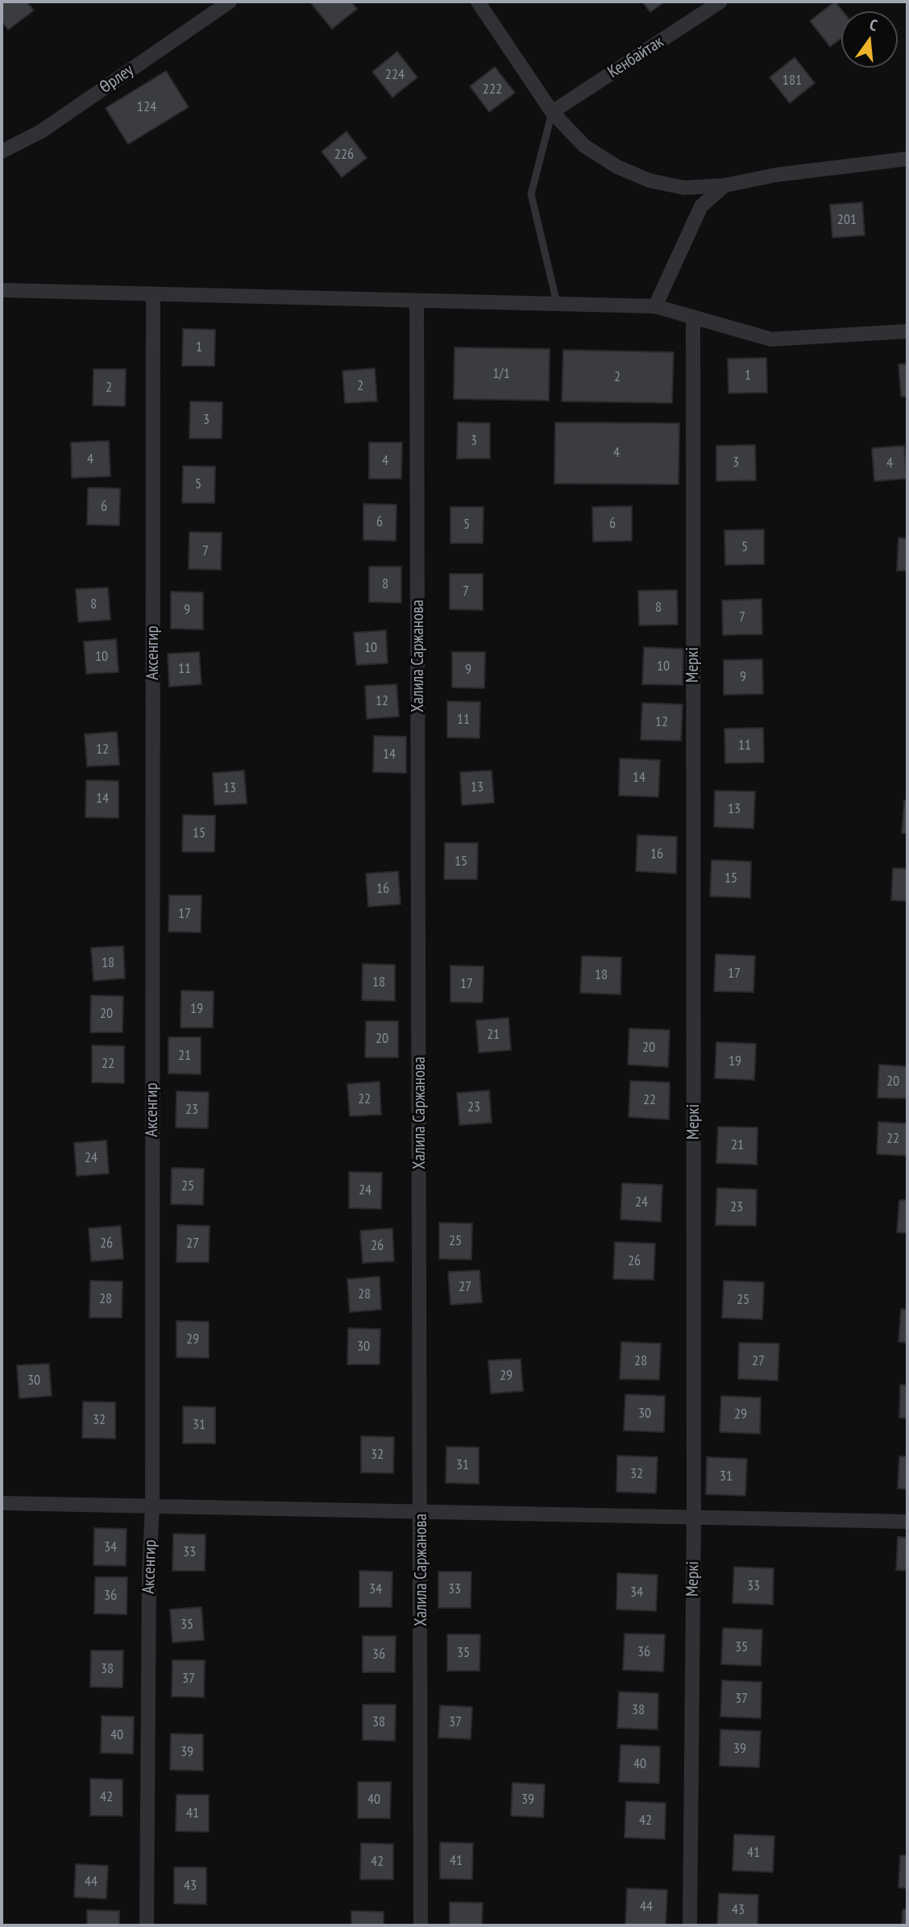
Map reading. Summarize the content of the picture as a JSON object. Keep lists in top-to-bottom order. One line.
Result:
{"streets":{"street":["Кенбайтак","Өрлеу","Аксенгир","Халила Саржанова","Меркі"]},"house_numbers":["224","181","222","124","226","201","1","1/1","1","2","2","2","3","3","4","4","4","3","4","5","6","6","6","5","5","7","8","7","8","8","9","7","10","10","10","11","9","9","12","11","12","11","12","14","14","13","13","14","13","15","16","15","15","16","17","18","17","18","18","17","19","20","21","20","20","21","19","22","20","22","22","23","23","22","21","24","25","24","24","23","25","26","27","26","26","27","28","28","25","29","30","28","27","29","30","30","29","32","31","32","31","32","31","34","33","33","34","33","34","36","35","35","36","35","36","38","37","37","38","38","37","40","39","39","40","42","40","39","41","42","41","41","42","44","43","44","43"],"north":"top"}
